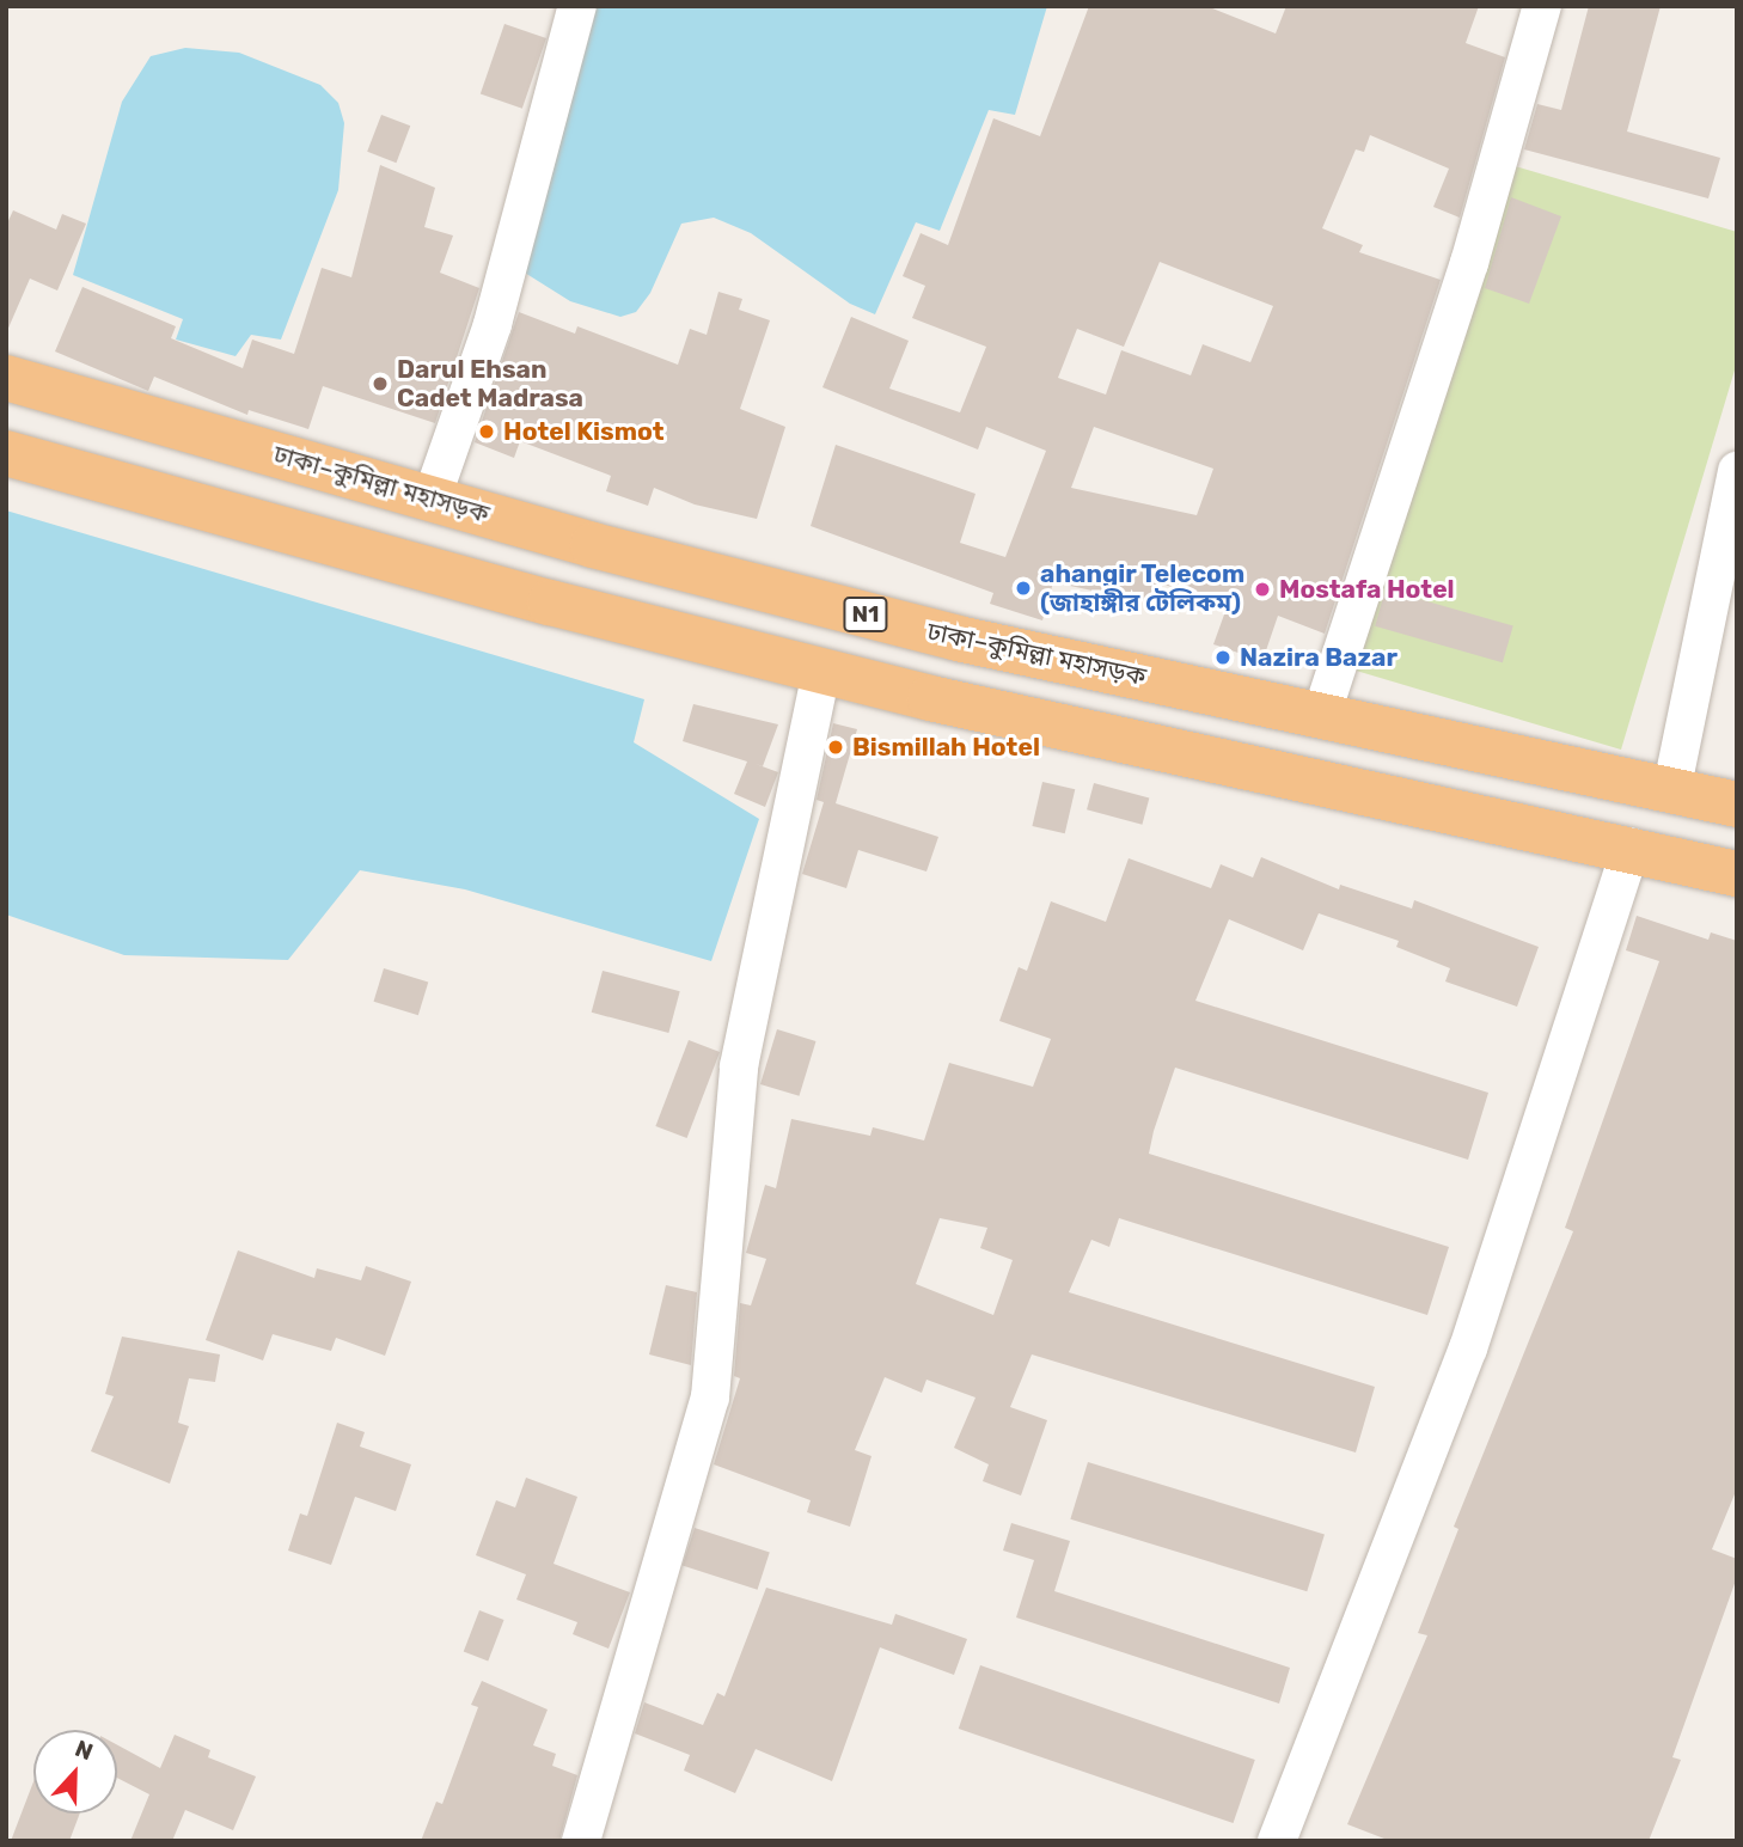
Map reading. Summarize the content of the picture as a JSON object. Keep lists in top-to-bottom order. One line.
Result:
{"streets":{"highway":["ঢাকা–কুমিল্লা মহাসড়ক","N1"]},"places":["Darul Ehsan Cadet Madrasa","Hotel Kismot","ahangir Telecom (জাহাঙ্গীর টেলিকম)","Mostafa Hotel","Nazira Bazar","Bismillah Hotel"],"north":"top"}
